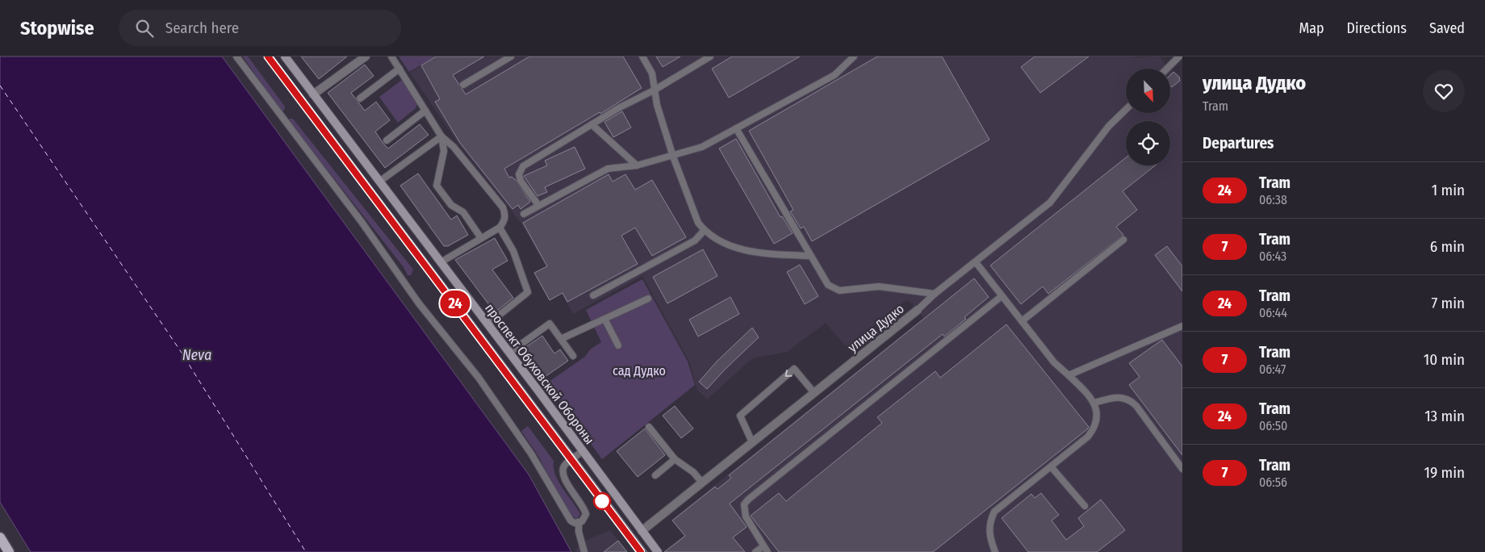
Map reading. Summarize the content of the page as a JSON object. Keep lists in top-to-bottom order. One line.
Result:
{"streets":{"main road":["проспект Обуховской Обороны"],"street":["улица Дудко"]},"crossings":[["улица Дудко","проспект Обуховской Обороны"]],"water":["Neva"],"parks":["сад Дудко"],"lines":["tram line 24"],"north":"bottom right","page":{"header":"Stopwise","search":"Search here","nav":["Map","Directions","Saved"],"on_map":"24","heading":[["улица Дудко","Tram"],"Departures"],"list":[{"mark":"24","name":"Tram","note":"06:38","value":"1 min"},{"mark":"7","name":"Tram","note":"06:43","value":"6 min"},{"mark":"24","name":"Tram","note":"06:44","value":"7 min"},{"mark":"7","name":"Tram","note":"06:47","value":"10 min"},{"mark":"24","name":"Tram","note":"06:50","value":"13 min"},{"mark":"7","name":"Tram","note":"06:56","value":"19 min"}]}}
